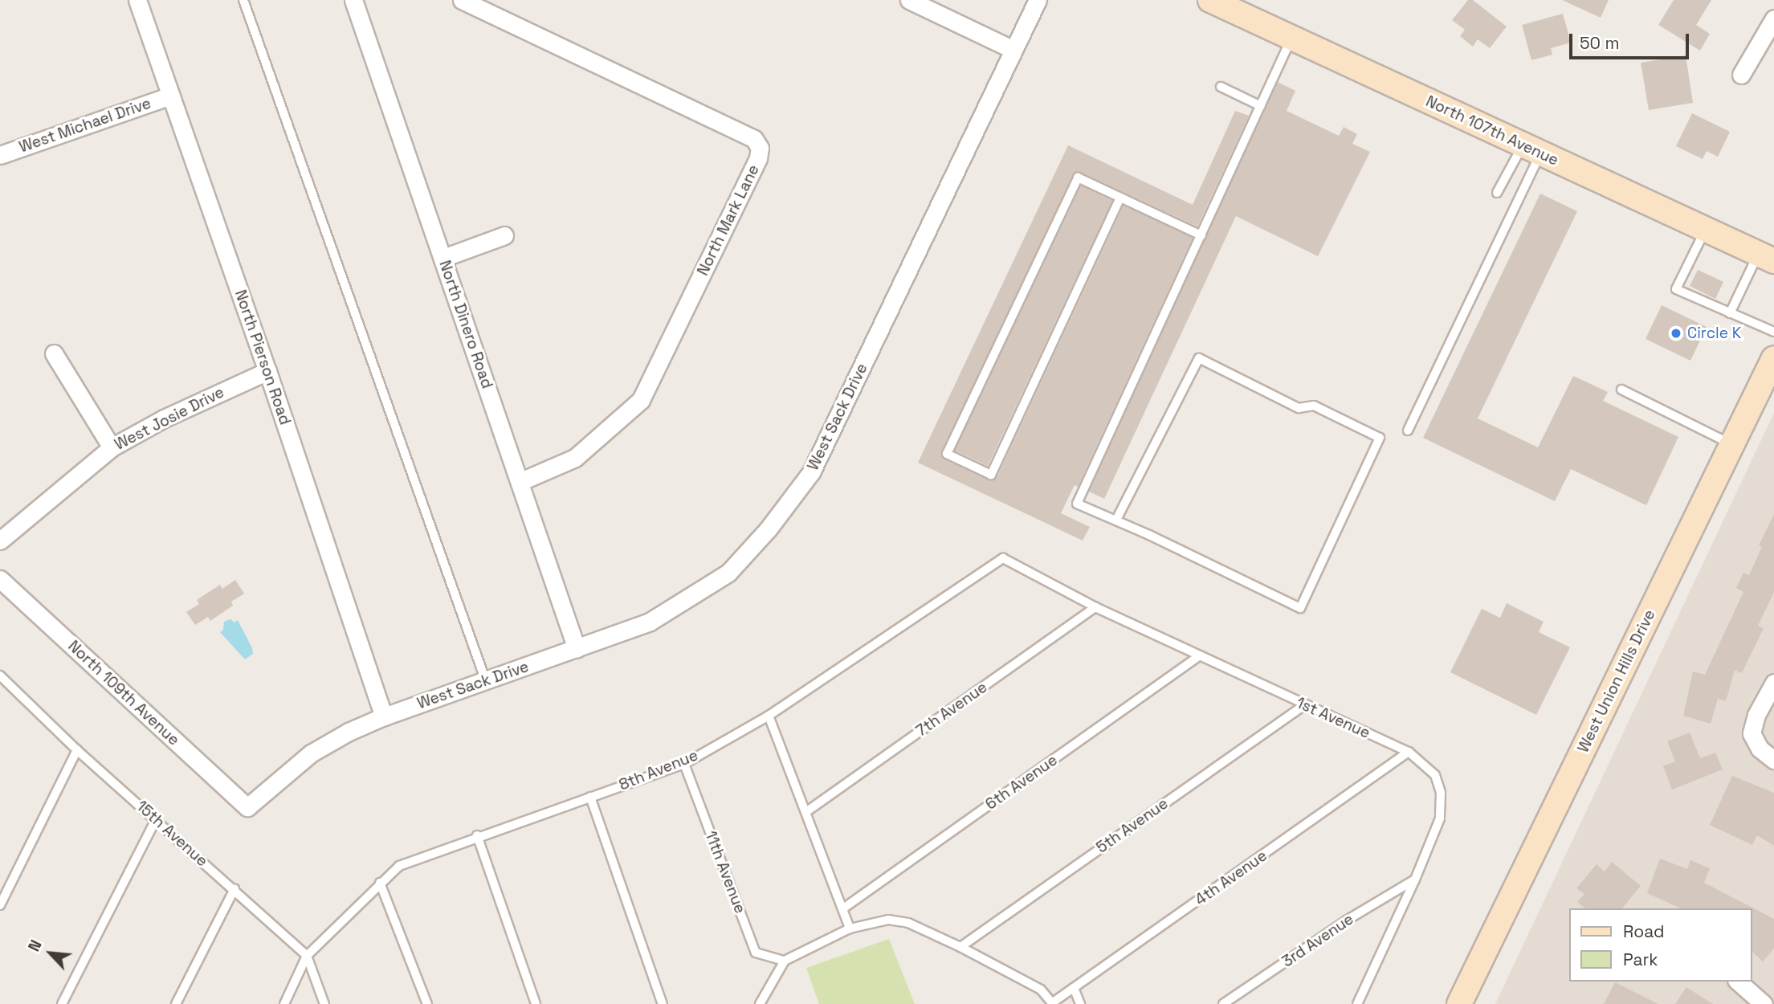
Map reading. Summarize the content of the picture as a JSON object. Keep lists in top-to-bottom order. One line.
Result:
{"streets":{"main road":["North 107th Avenue","West Union Hills Drive"],"street":["West Michael Drive","North Mark Lane","North Dinero Road","North Pierson Road","West Sack Drive","West Josie Drive","North 109th Avenue"],"lane":["7th Avenue","1st Avenue","8th Avenue","6th Avenue","5th Avenue","15th Avenue","11th Avenue","4th Avenue","3rd Avenue"]},"crossings":[["West Michael Drive","North Pierson Road"],["North Mark Lane","North Dinero Road"],["North Dinero Road","West Sack Drive"],["North Pierson Road","West Sack Drive"],["North Pierson Road","West Josie Drive"],["West Sack Drive","North 109th Avenue"],["7th Avenue","1st Avenue"],["1st Avenue","8th Avenue"],["1st Avenue","6th Avenue"],["1st Avenue","5th Avenue"],["1st Avenue","4th Avenue"],["1st Avenue","3rd Avenue"],["8th Avenue","15th Avenue"],["8th Avenue","11th Avenue"]],"places":["Circle K"],"legend":["Road","Park"],"scale_bar":"50 m","north":"top left"}
